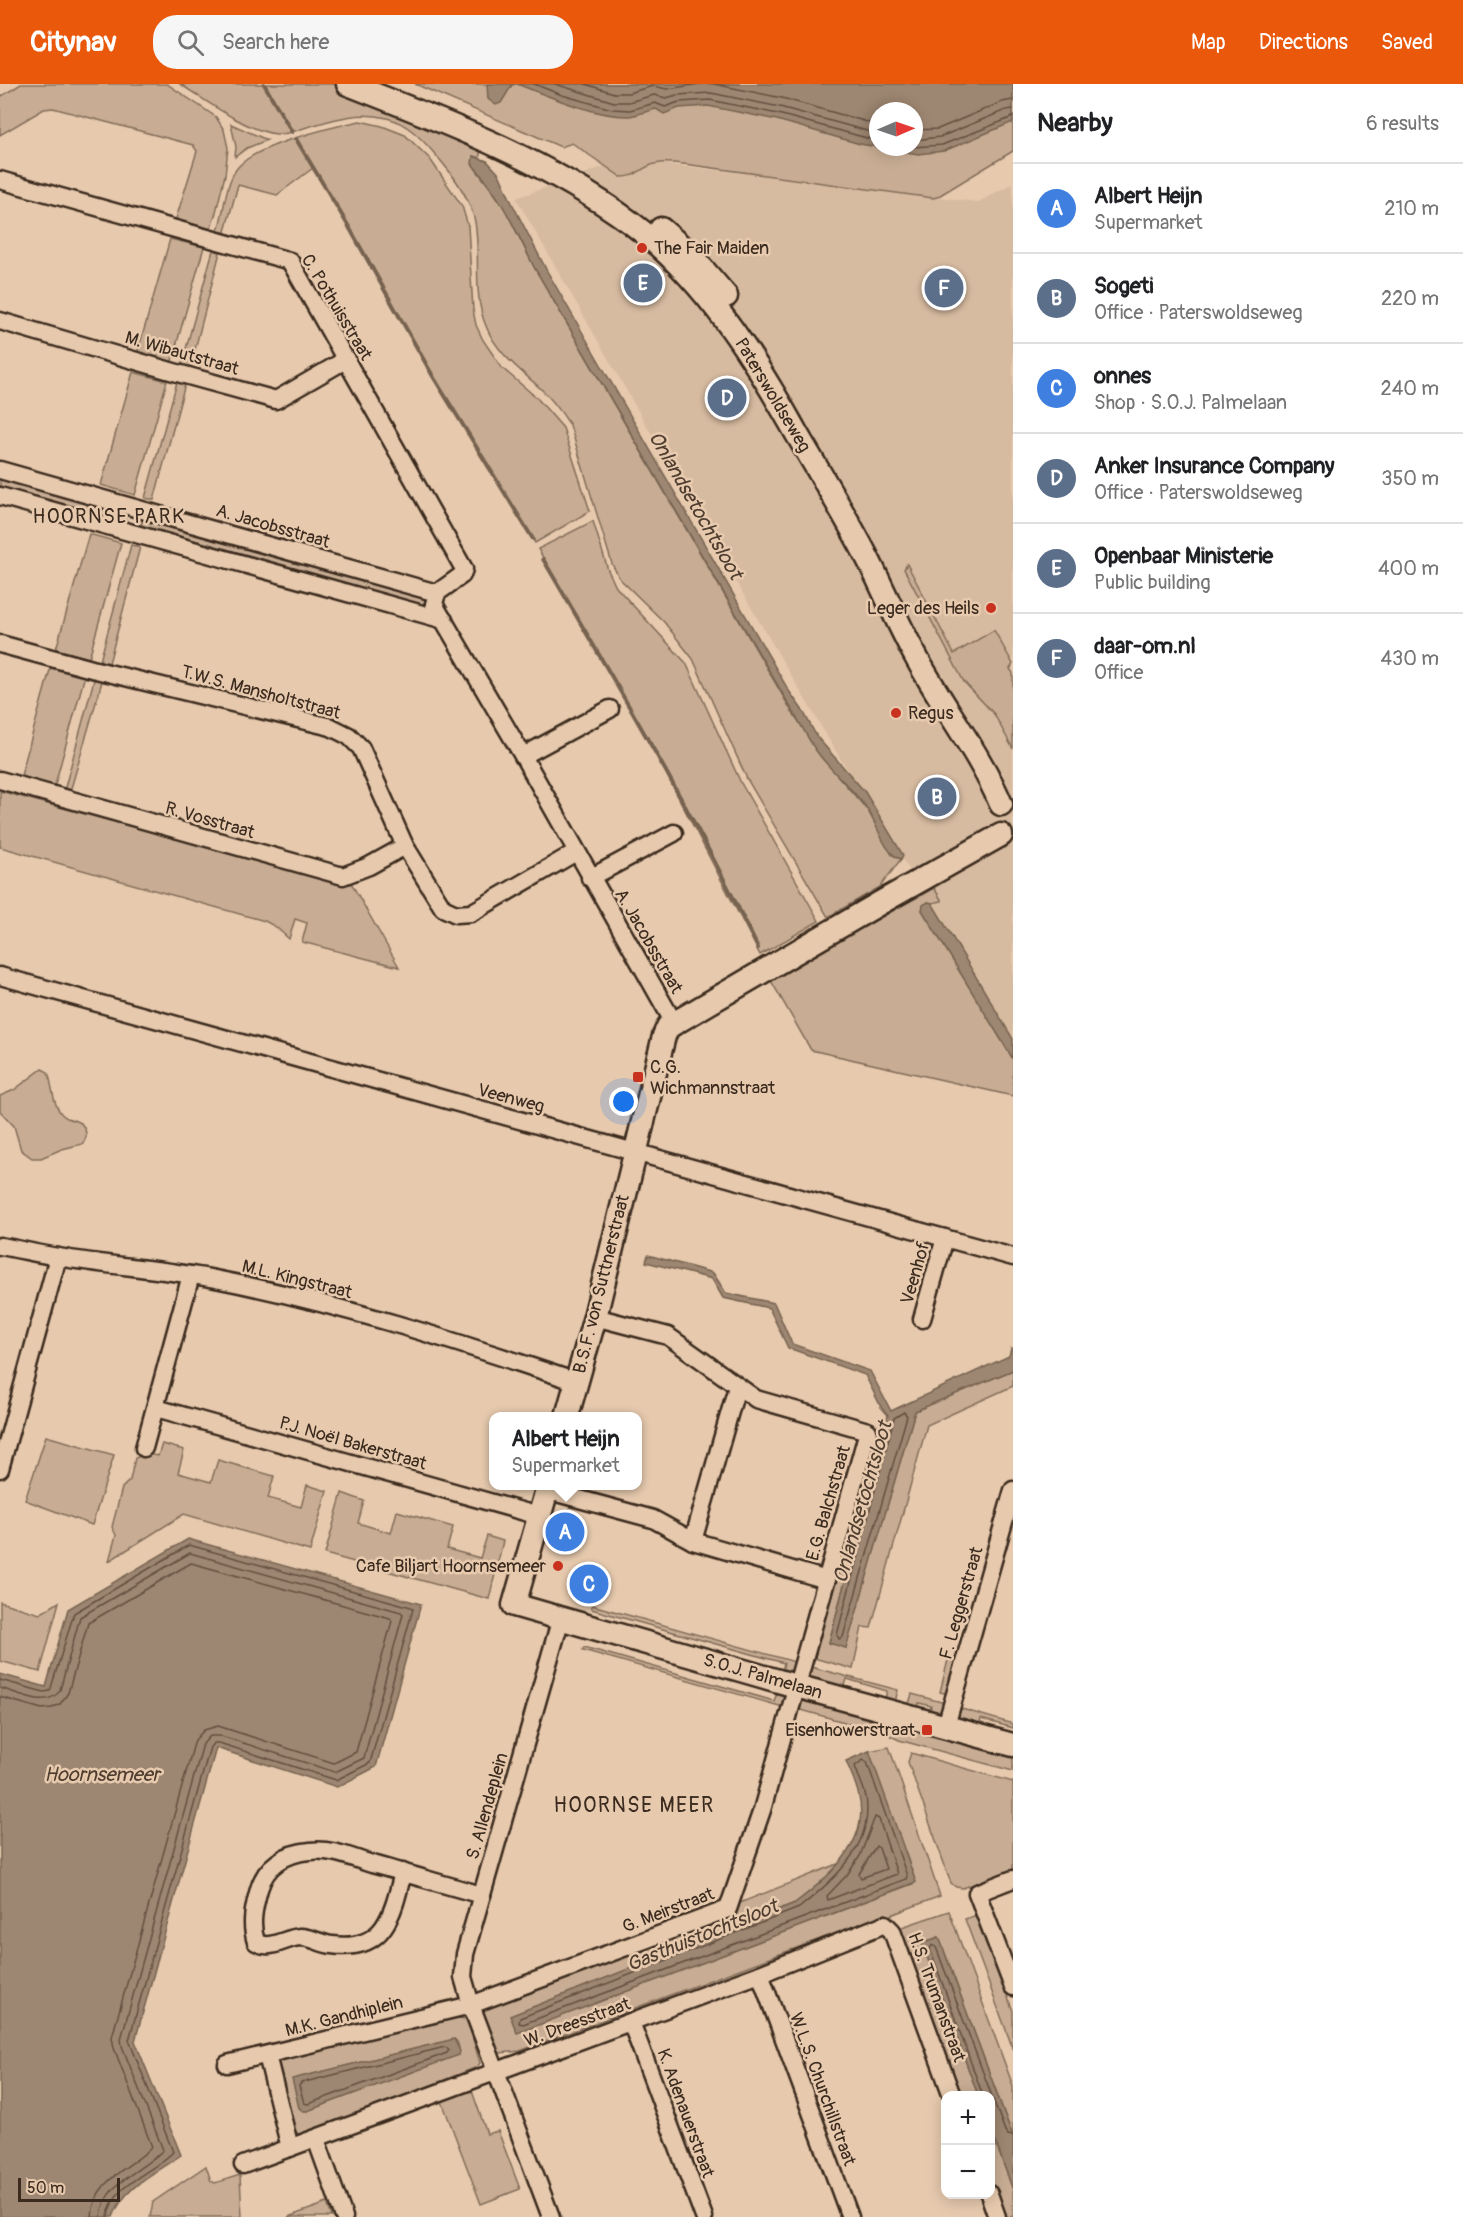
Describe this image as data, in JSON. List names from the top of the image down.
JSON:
{
  "streets": {
    "main road": ["Paterswoldseweg", "B.S.F. von Suttnerstraat", "S.O.J. Palmelaan"],
    "street": [
      "C. Pothuisstraat",
      "M. Wibautstraat",
      "A. Jacobsstraat",
      "T.W.S. Mansholtstraat",
      "R. Vosstraat",
      "Veenweg",
      "Veenhof",
      "M.L. Kingstraat",
      "P.J. Noël Bakerstraat",
      "E.G. Balchstraat",
      "F. Leggerstraat",
      "S. Allendeplein",
      "G. Meirstraat",
      "H.S. Trumanstraat",
      "M.K. Gandhiplein",
      "W. Dreesstraat",
      "W.L.S. Churchillstraat",
      "K. Adenauerstraat"
    ]
  },
  "crossings": [
    ["C. Pothuisstraat", "M. Wibautstraat"],
    ["C. Pothuisstraat", "A. Jacobsstraat"],
    ["A. Jacobsstraat", "T.W.S. Mansholtstraat"],
    ["T.W.S. Mansholtstraat", "R. Vosstraat"],
    ["Veenweg", "Veenhof"],
    ["Veenweg", "B.S.F. von Suttnerstraat"],
    ["M.L. Kingstraat", "B.S.F. von Suttnerstraat"],
    ["B.S.F. von Suttnerstraat", "E.G. Balchstraat"],
    ["P.J. Noël Bakerstraat", "S.O.J. Palmelaan"],
    ["E.G. Balchstraat", "S.O.J. Palmelaan"],
    ["E.G. Balchstraat", "G. Meirstraat"],
    ["F. Leggerstraat", "S.O.J. Palmelaan"],
    ["S.O.J. Palmelaan", "S. Allendeplein"],
    ["S.O.J. Palmelaan", "G. Meirstraat"],
    ["S. Allendeplein", "G. Meirstraat"],
    ["S. Allendeplein", "M.K. Gandhiplein"],
    ["S. Allendeplein", "W. Dreesstraat"],
    ["G. Meirstraat", "M.K. Gandhiplein"],
    ["H.S. Trumanstraat", "W. Dreesstraat"],
    ["W. Dreesstraat", "W.L.S. Churchillstraat"],
    ["W. Dreesstraat", "K. Adenauerstraat"]
  ],
  "districts": ["HOORNSE PARK", "HOORNSE MEER"],
  "water": ["Onlandsetochtsloot", "Hoornsemeer", "Gasthuistochtsloot"],
  "places": {
    "other": [
      "The Fair Maiden",
      "Leger des Heils",
      "Regus",
      "Cafe Biljart Hoornsemeer"
    ],
    "transit": ["C.G. Wichmannstraat", "Eisenhowerstraat"]
  },
  "scale_bar": "50 m",
  "north": "right",
  "page": {
    "header": "Citynav",
    "search": "Search here",
    "nav": ["Map", "Directions", "Saved"],
    "heading": ["Nearby", "6 results"],
    "list": [
      {
        "mark": "A",
        "name": "Albert Heijn",
        "note": "Supermarket",
        "value": "210 m"
      },
      {
        "mark": "B",
        "name": "Sogeti",
        "note": "Office · Paterswoldseweg",
        "value": "220 m"
      },
      {
        "mark": "C",
        "name": "onnes",
        "note": "Shop · S.O.J. Palmelaan",
        "value": "240 m"
      },
      {
        "mark": "D",
        "name": "Anker Insurance Company",
        "note": "Office · Paterswoldseweg",
        "value": "350 m"
      },
      {
        "mark": "E",
        "name": "Openbaar Ministerie",
        "note": "Public building",
        "value": "400 m"
      },
      {
        "mark": "F",
        "name": "daar-om.nl",
        "note": "Office",
        "value": "430 m"
      }
    ],
    "pins": [
      "E",
      "F",
      "D",
      "B",
      "A",
      "C"
    ],
    "popup": ["Albert Heijn", "Supermarket"],
    "map_buttons": ["+", "−"],
    "scale": "50 m"
  }
}
